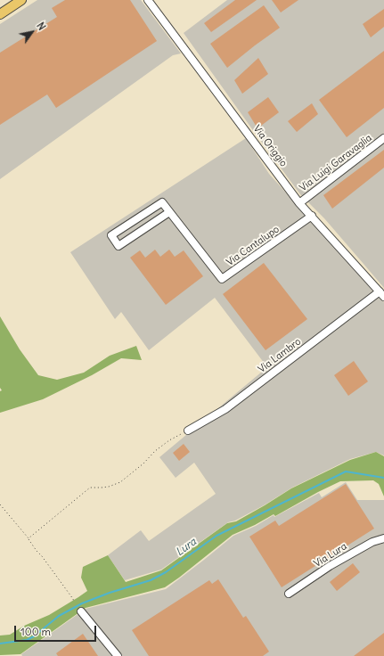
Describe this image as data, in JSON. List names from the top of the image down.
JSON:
{
  "streets": {
    "street": [
      "Via Origgio",
      "Via Luigi Garavaglia",
      "Via Cantalupo",
      "Via Lambro",
      "Via Lura"
    ]
  },
  "crossings": [
    ["Via Origgio", "Via Luigi Garavaglia"],
    ["Via Origgio", "Via Cantalupo"],
    ["Via Origgio", "Via Lambro"]
  ],
  "water": ["Lura"],
  "scale_bar": "100 m",
  "north": "top right"
}
